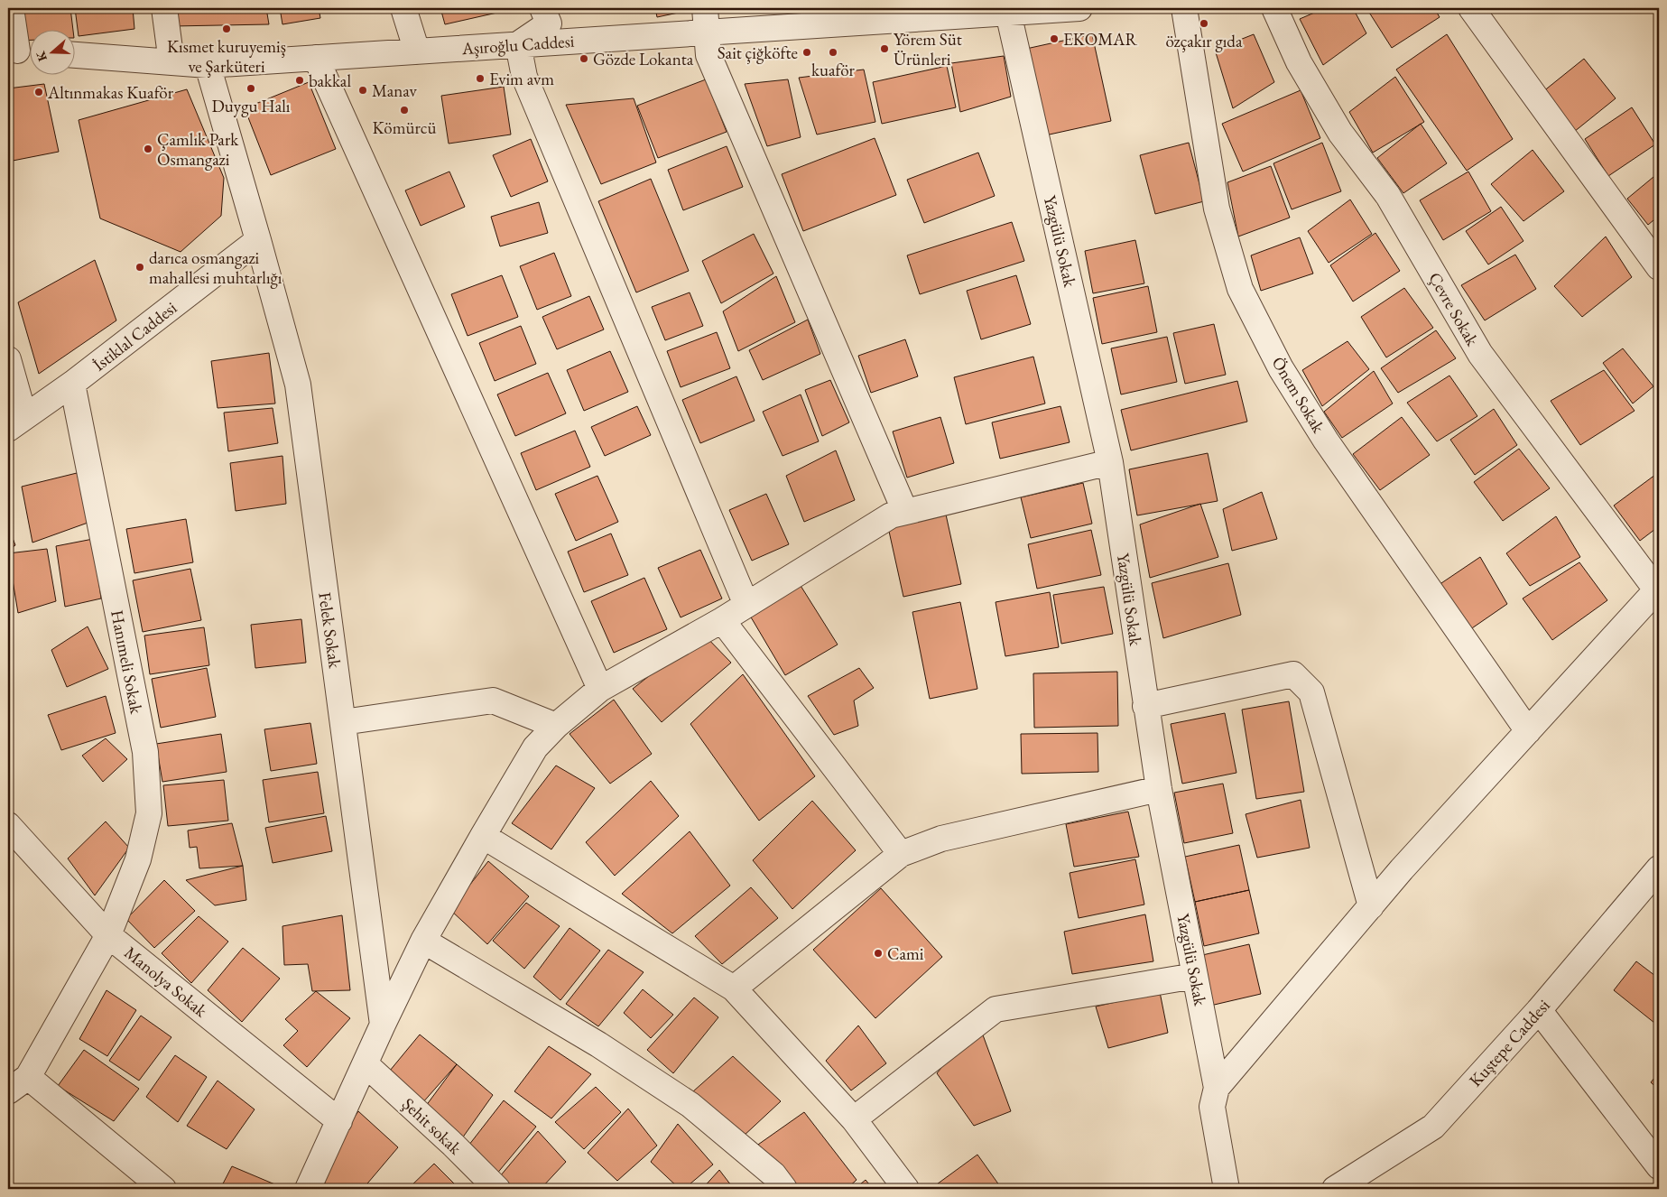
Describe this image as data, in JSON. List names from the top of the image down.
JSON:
{
  "streets": {
    "street": [
      "Aşıroğlu Caddesi",
      "Yazgülü Sokak",
      "Çevre Sokak",
      "İstiklal Caddesi",
      "Önem Sokak",
      "Felek Sokak",
      "Hanımeli Sokak",
      "Manolya Sokak",
      "Kuştepe Caddesi",
      "Şehit sokak"
    ]
  },
  "crossings": [
    ["Aşıroğlu Caddesi", "Yazgülü Sokak"],
    ["Aşıroğlu Caddesi", "Felek Sokak"],
    ["İstiklal Caddesi", "Felek Sokak"],
    ["İstiklal Caddesi", "Hanımeli Sokak"],
    ["Hanımeli Sokak", "Manolya Sokak"]
  ],
  "places": [
    "özçakır gıda",
    "Kısmet kuruyemiş ve Şarküteri",
    "EKOMAR",
    "Yörem Süt Ürünleri",
    "Sait çiğköfte",
    "kuaför",
    "Gözde Lokanta",
    "Evim avm",
    "bakkal",
    "Duygu Halı",
    "Manav",
    "Altınmakas Kuaför",
    "Kömürcü",
    "Çamlık Park Osmangazi",
    "darıca osmangazi mahallesi muhtarlığı",
    "Cami"
  ],
  "north": "left"
}
